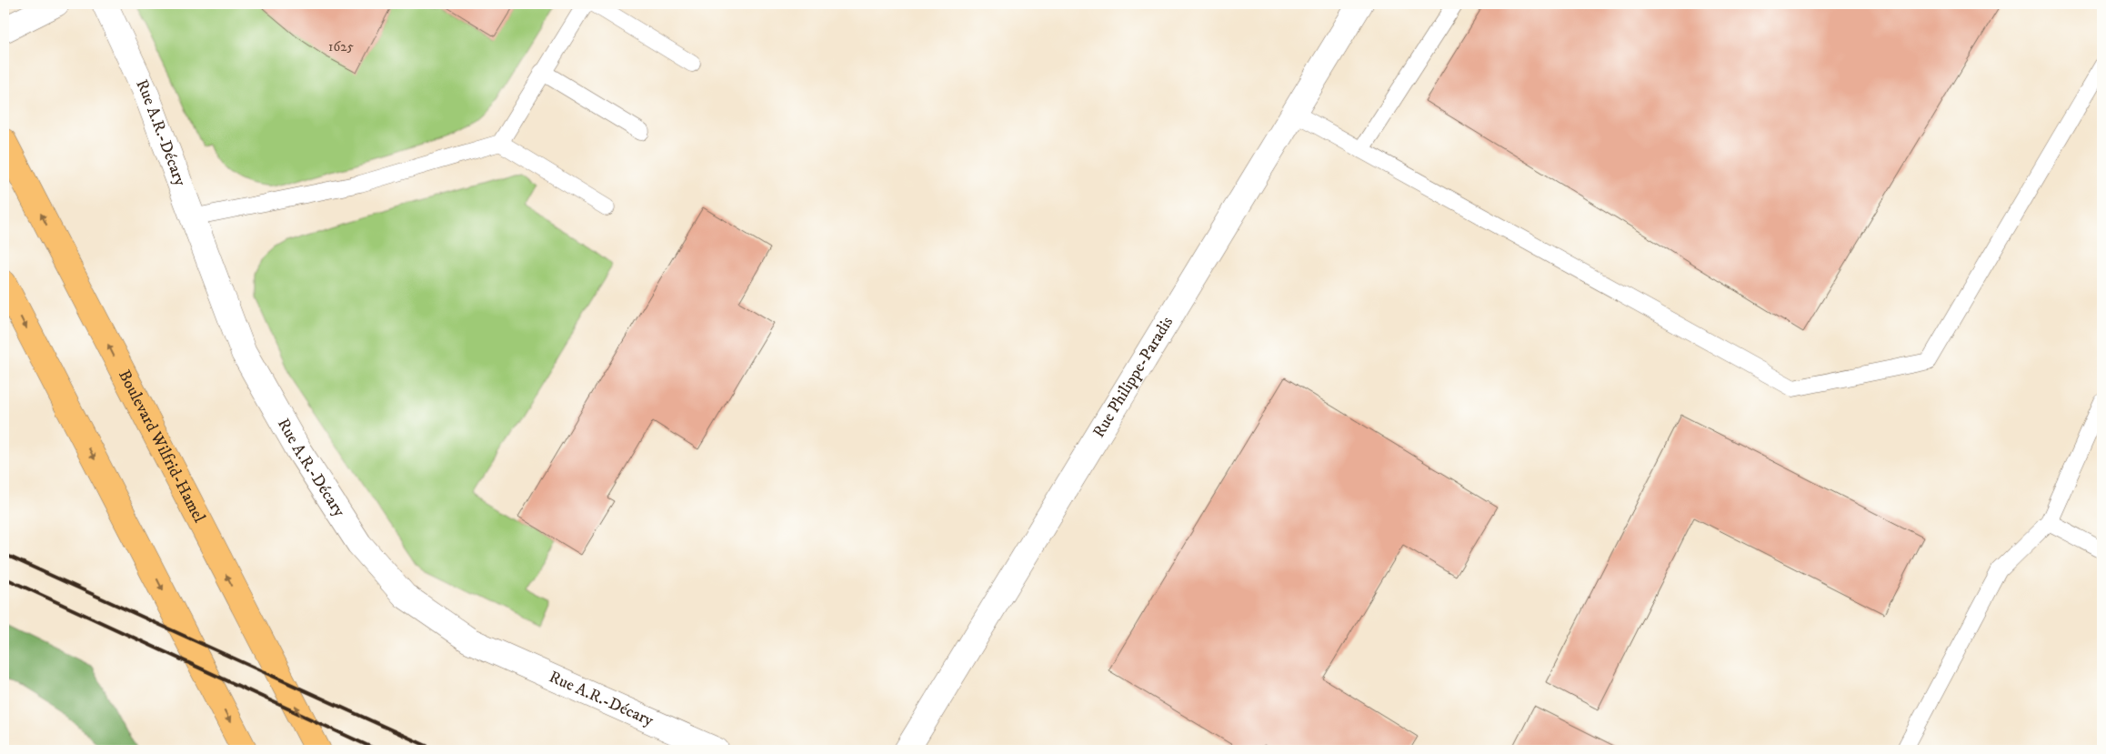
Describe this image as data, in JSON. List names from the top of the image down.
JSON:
{
  "streets": {
    "main road": ["Boulevard Wilfrid-Hamel"],
    "street": ["Rue A.R.-Décary", "Rue Philippe-Paradis"]
  },
  "house_numbers": ["1625"]
}
